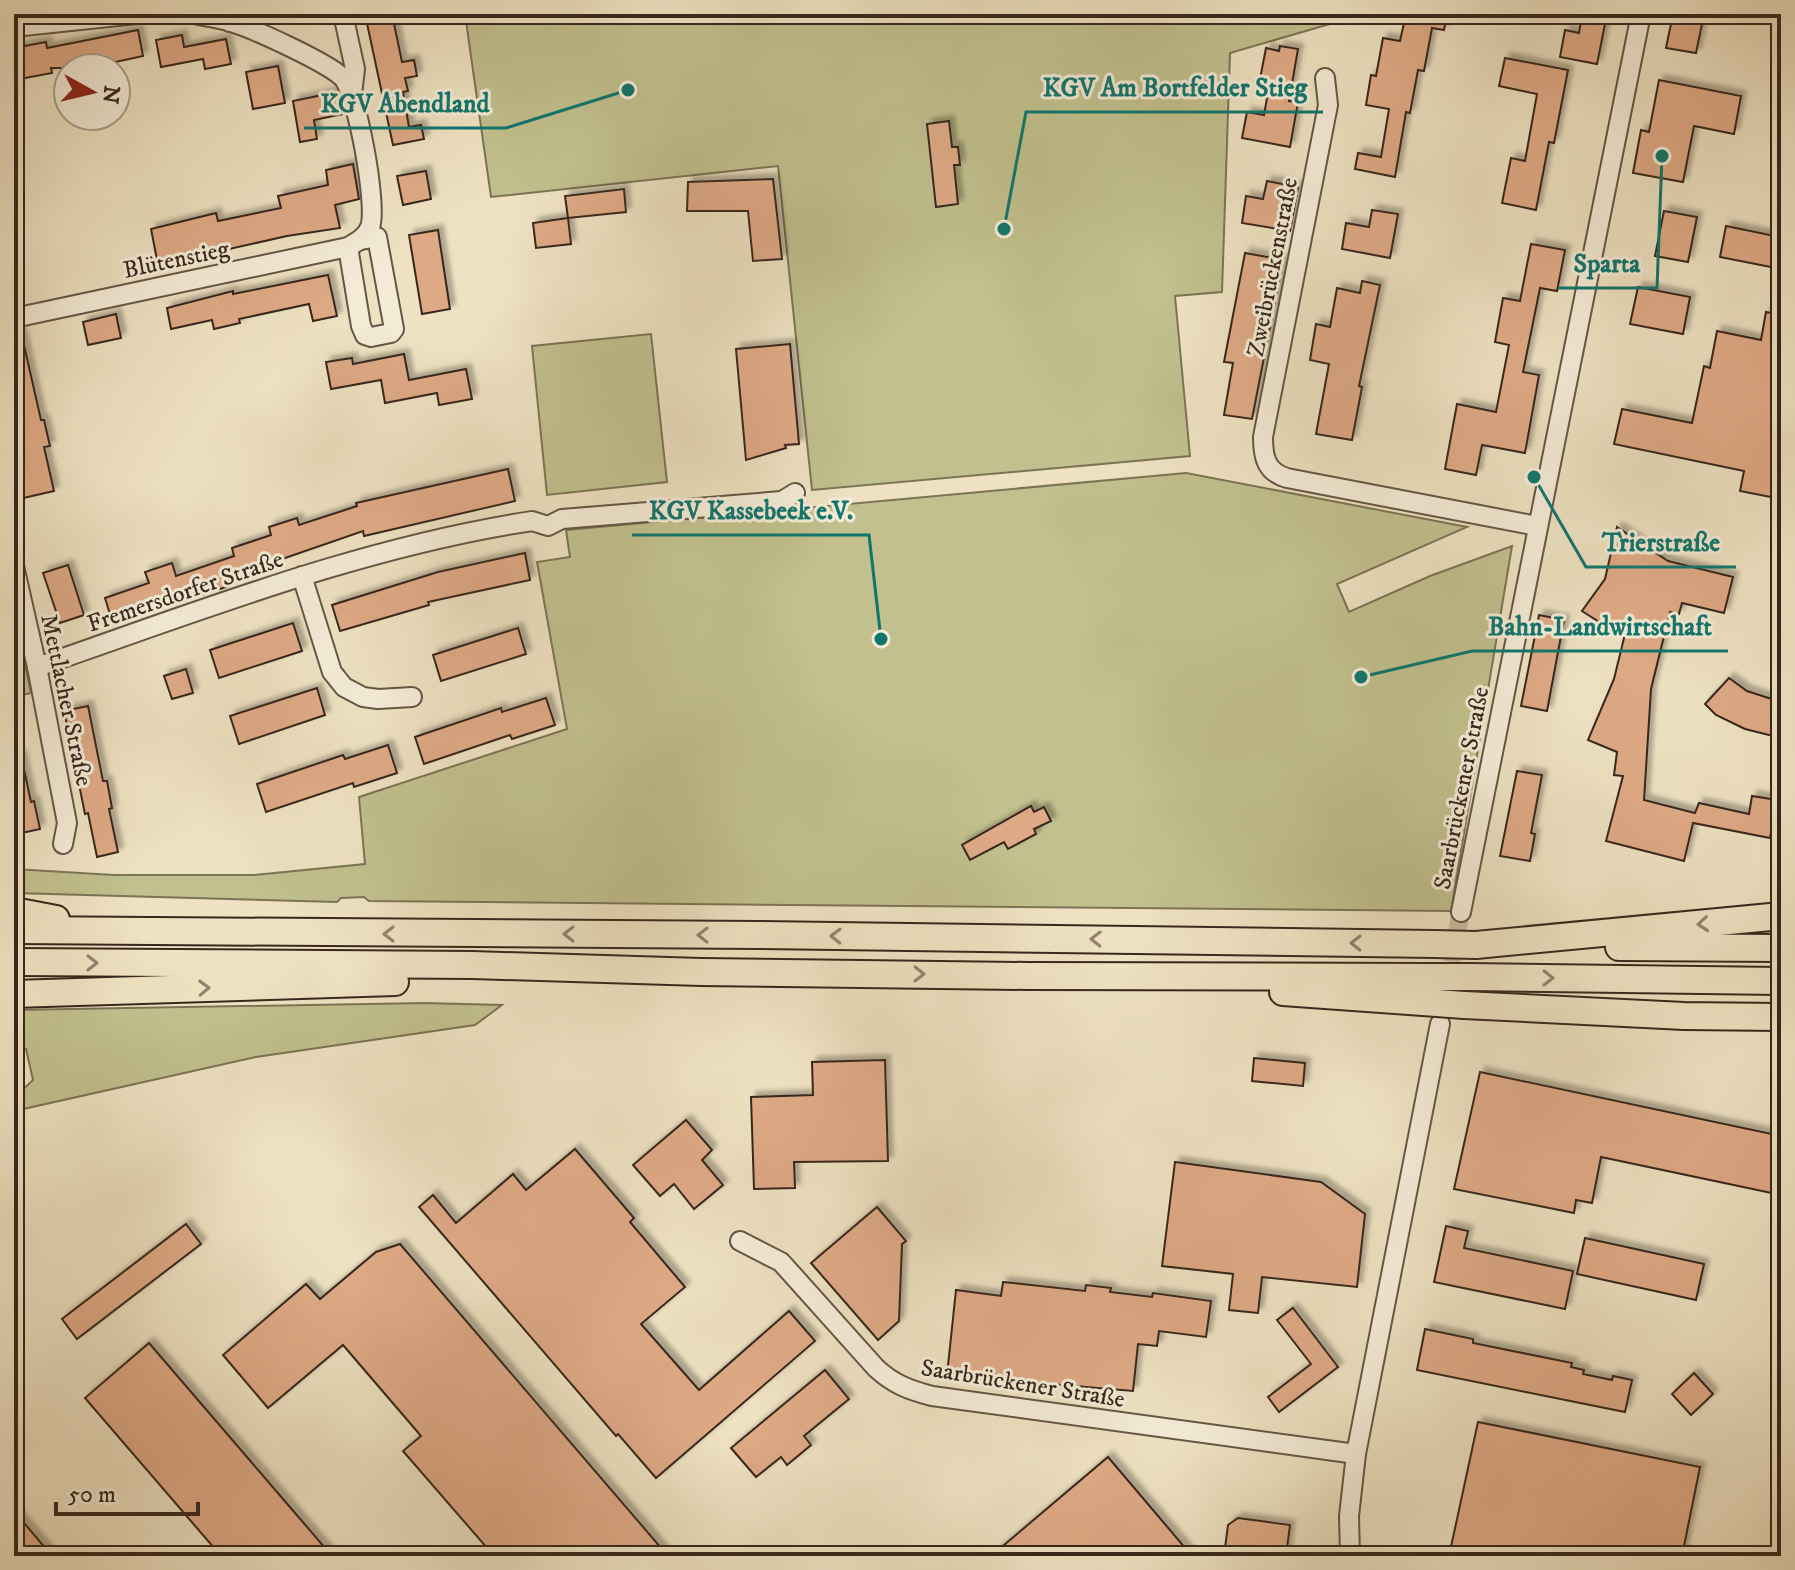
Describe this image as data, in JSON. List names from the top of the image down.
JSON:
{
  "streets": {
    "street": [
      "Blütenstieg",
      "Zweibrückenstraße",
      "Fremersdorfer Straße",
      "Mettlacher Straße",
      "Saarbrückener Straße"
    ]
  },
  "crossings": [
    ["Zweibrückenstraße", "Saarbrückener Straße"],
    ["Fremersdorfer Straße", "Mettlacher Straße"]
  ],
  "places": [
    "KGV Abendland",
    "Sparta",
    "KGV Am Bortfelder Stieg",
    "Trierstraße",
    "KGV Kassebeek e.V.",
    "Bahn-Landwirtschaft"
  ],
  "scale_bar": "50 m",
  "north": "right"
}
